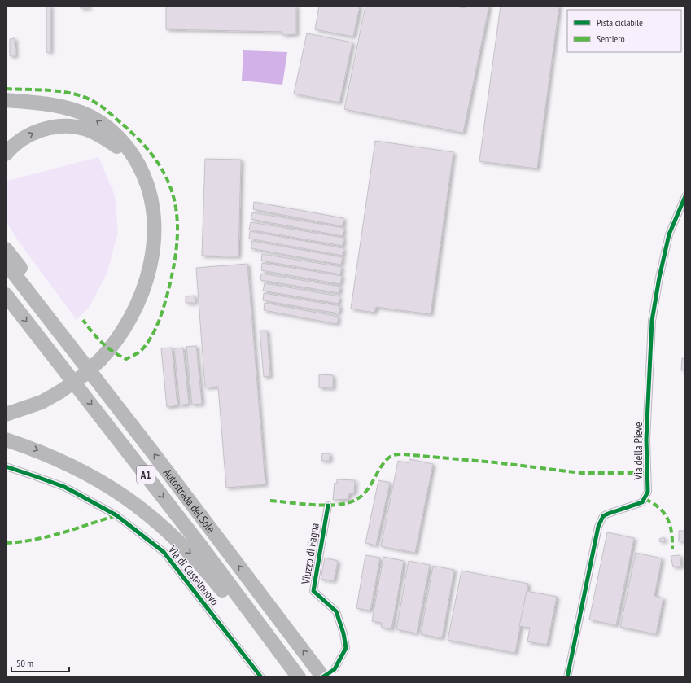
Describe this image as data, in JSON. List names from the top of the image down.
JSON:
{
  "streets": {
    "highway": ["A1", "Autostrada del Sole"],
    "street": ["Via della Pieve", "Viuzzo di Fagna", "Via di Castelnuovo"]
  },
  "crossings": [
    ["Autostrada del Sole", "Viuzzo di Fagna"]
  ],
  "legend": ["Pista ciclabile", "Sentiero"],
  "scale_bar": "50 m"
}
